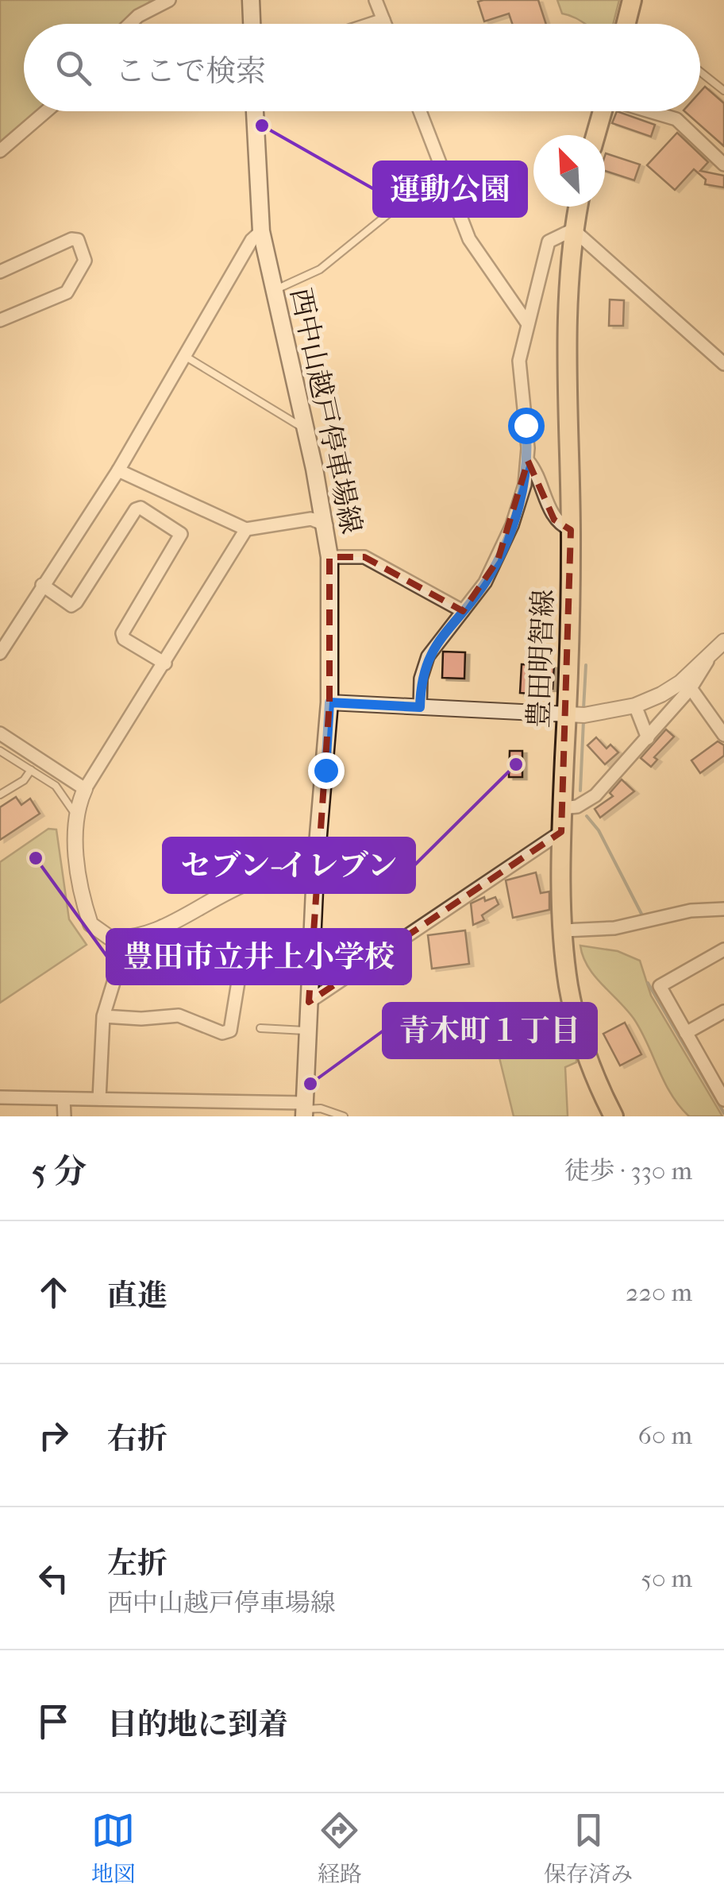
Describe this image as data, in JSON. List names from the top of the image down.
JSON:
{
  "streets": {
    "main road": ["西中山越戸停車場線", "豊田明智線"]
  },
  "places": [
    "運動公園",
    "セブン-イレブン",
    "豊田市立井上小学校",
    "青木町１丁目"
  ],
  "north": "top left",
  "page": {
    "search": "ここで検索",
    "heading": ["5 分", "徒歩 · 330 m"],
    "list": [
      ["直進", "220 m"],
      ["右折", "60 m"],
      ["左折", "西中山越戸停車場線", "50 m"],
      "目的地に到着"
    ],
    "nav": ["地図", "経路", "保存済み"]
  }
}
